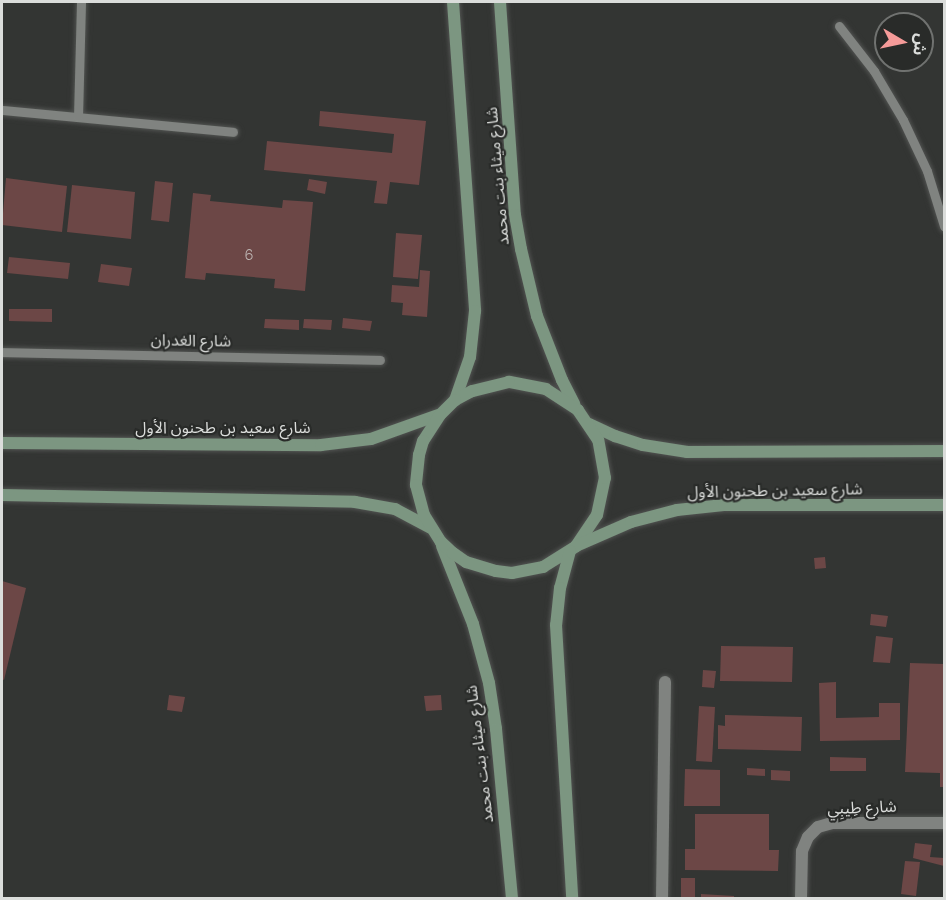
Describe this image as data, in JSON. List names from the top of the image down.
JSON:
{
  "streets": {
    "main road": ["شارع ميثاء بنت محمد", "شارع سعيد بن طحنون الأول"],
    "street": ["شارع طِيبِي"],
    "lane": ["شارع الغدران"]
  },
  "crossings": [
    ["شارع ميثاء بنت محمد", "شارع سعيد بن طحنون الأول"]
  ],
  "house_numbers": ["6"],
  "north": "right"
}
